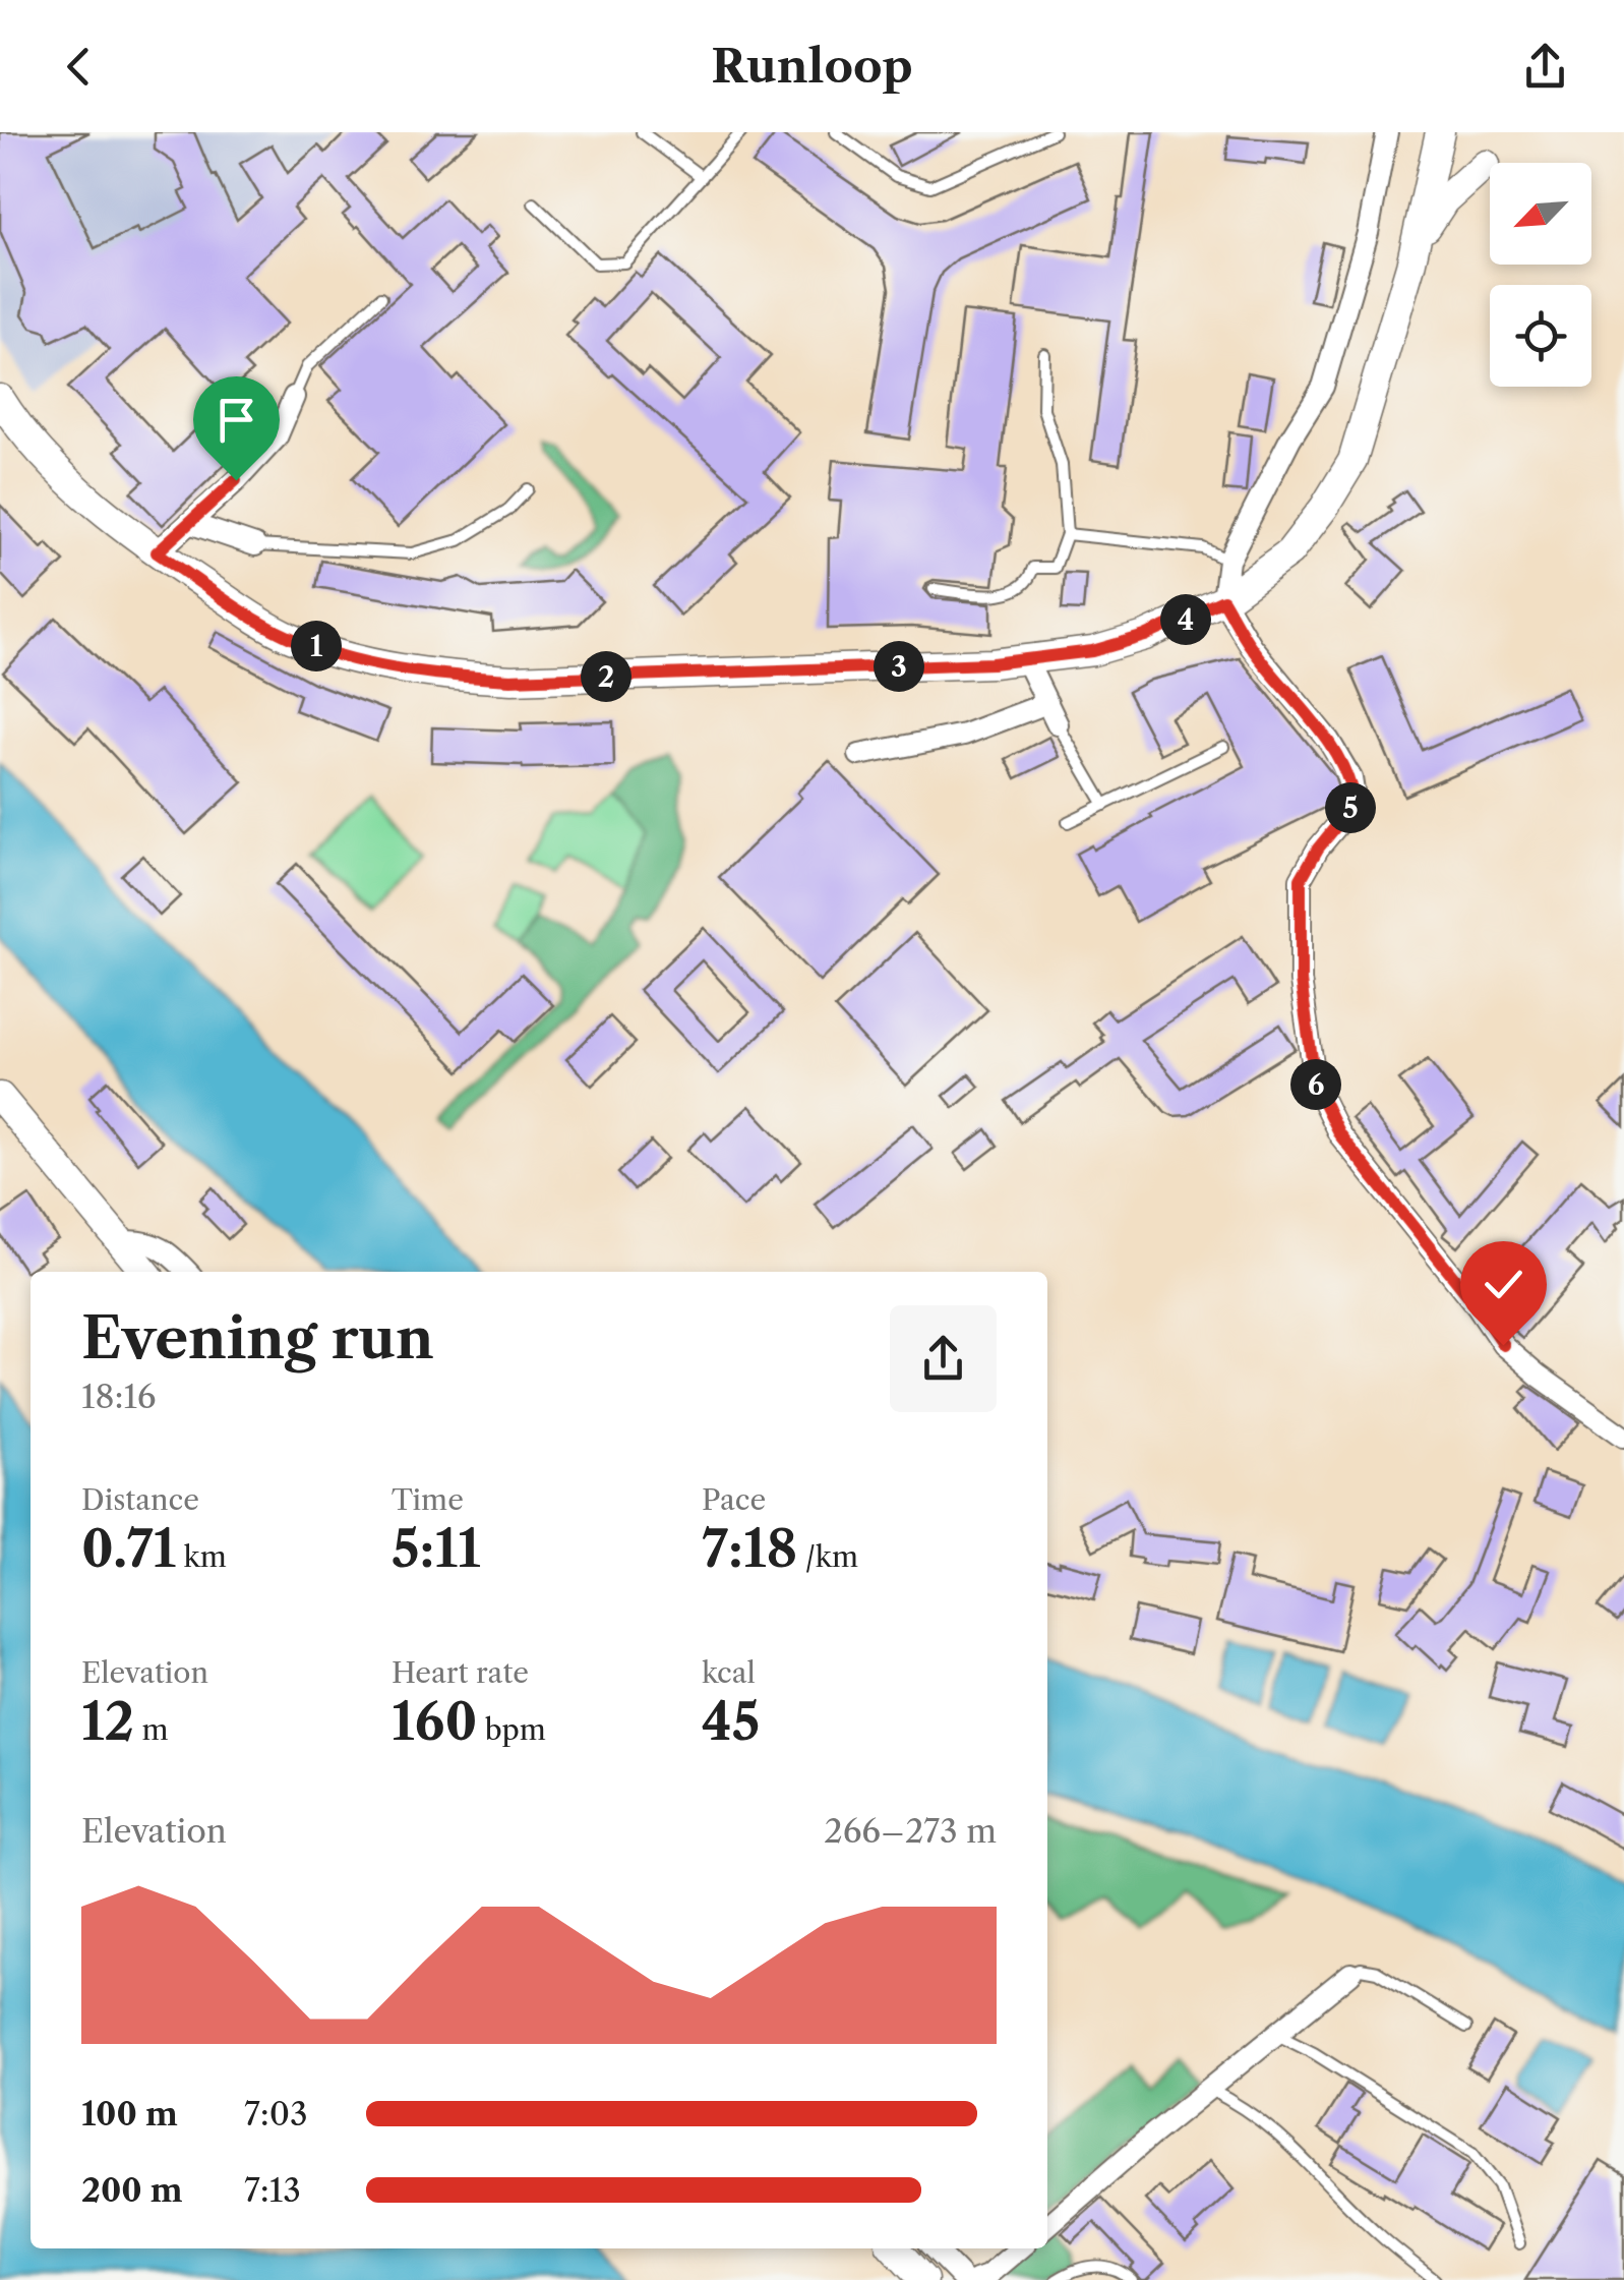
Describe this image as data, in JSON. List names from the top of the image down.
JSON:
{
  "north": "bottom left",
  "page": {
    "header": "Runloop",
    "pins": [
      "4",
      "1",
      "3",
      "2",
      "5",
      "6"
    ],
    "heading": ["Evening run", "18:16"],
    "stats": [
      ["Distance", "0.71 km"],
      ["Time", "5:11"],
      ["Pace", "7:18 /km"],
      ["Elevation", "12 m"],
      ["Heart rate", "160 bpm"],
      ["kcal", "45"]
    ],
    "chart": ["Elevation", "266–273 m"],
    "list": [
      {
        "name": "100 m",
        "note": "7:03"
      },
      {
        "name": "200 m",
        "note": "7:13"
      }
    ]
  }
}
